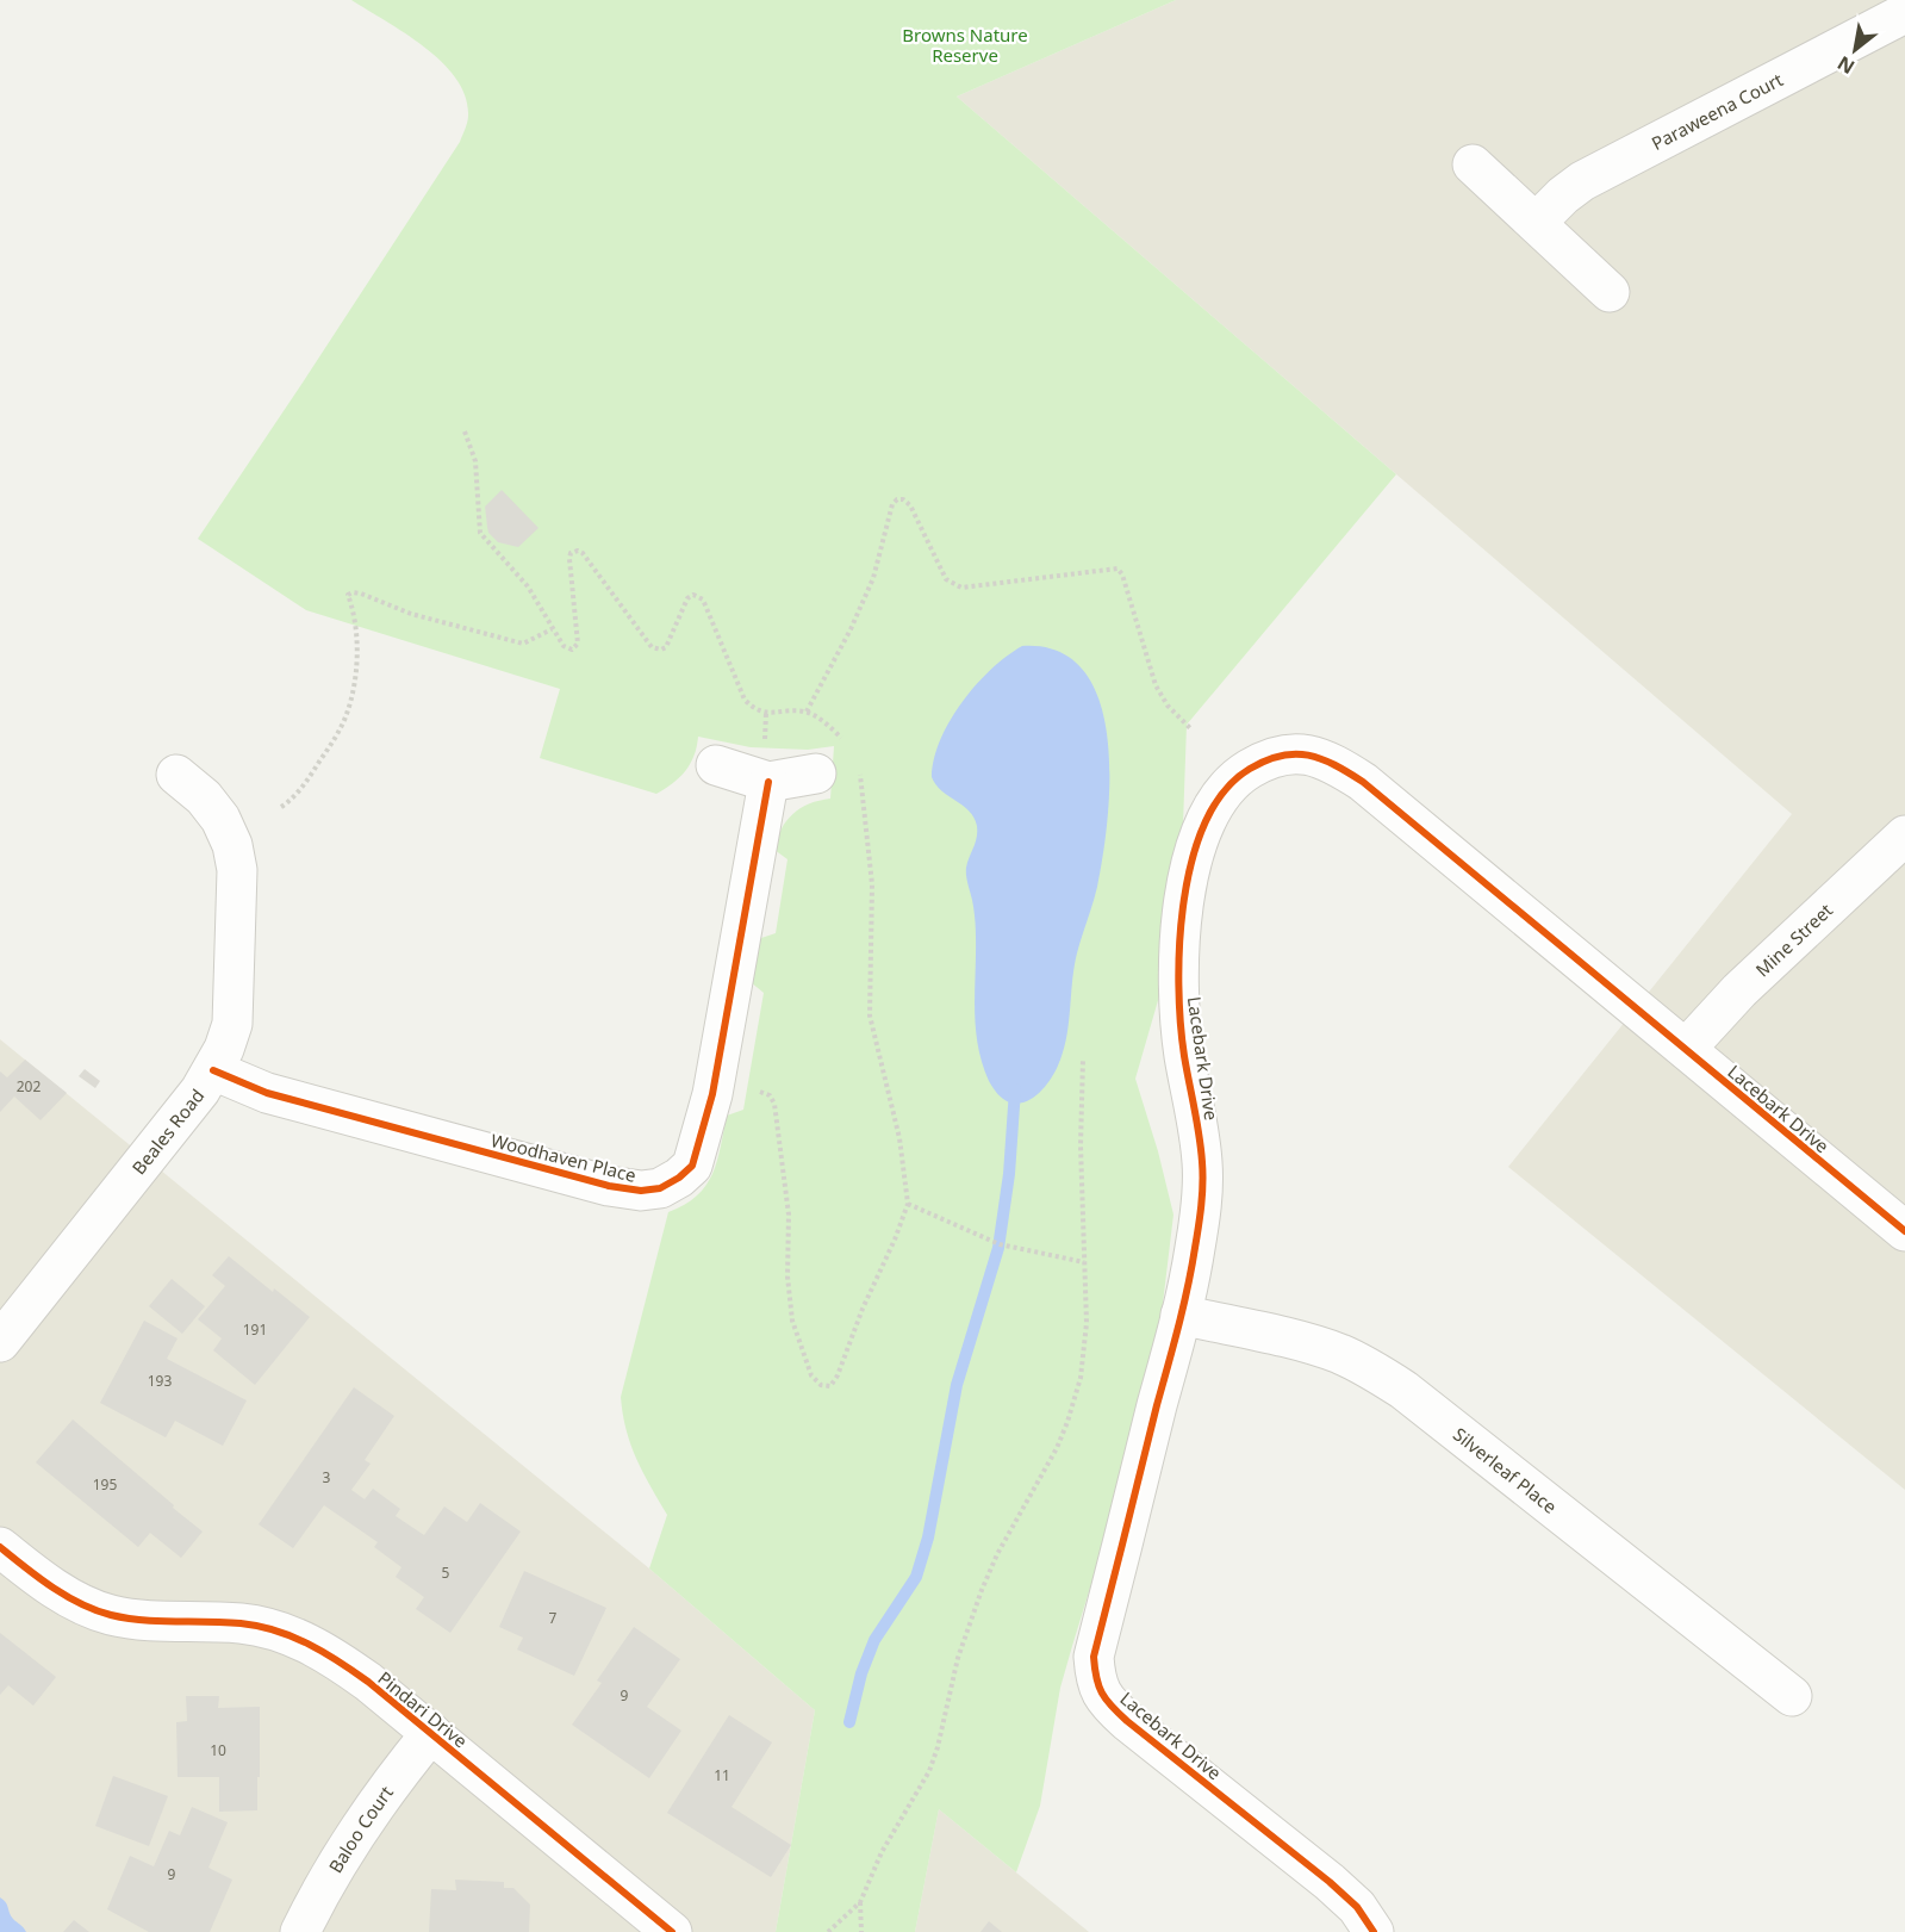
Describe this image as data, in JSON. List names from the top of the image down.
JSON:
{
  "streets": {
    "street": [
      "Paraweena Court",
      "Mine Street",
      "Lacebark Drive",
      "Beales Road",
      "Woodhaven Place",
      "Silverleaf Place",
      "Pindari Drive",
      "Baloo Court"
    ]
  },
  "crossings": [
    ["Mine Street", "Lacebark Drive"],
    ["Lacebark Drive", "Silverleaf Place"],
    ["Beales Road", "Woodhaven Place"],
    ["Pindari Drive", "Baloo Court"]
  ],
  "parks": ["Browns Nature Reserve"],
  "house_numbers": [
    "202",
    "191",
    "193",
    "3",
    "195",
    "5",
    "7",
    "9",
    "10",
    "11",
    "9"
  ],
  "north": "bottom left"
}
